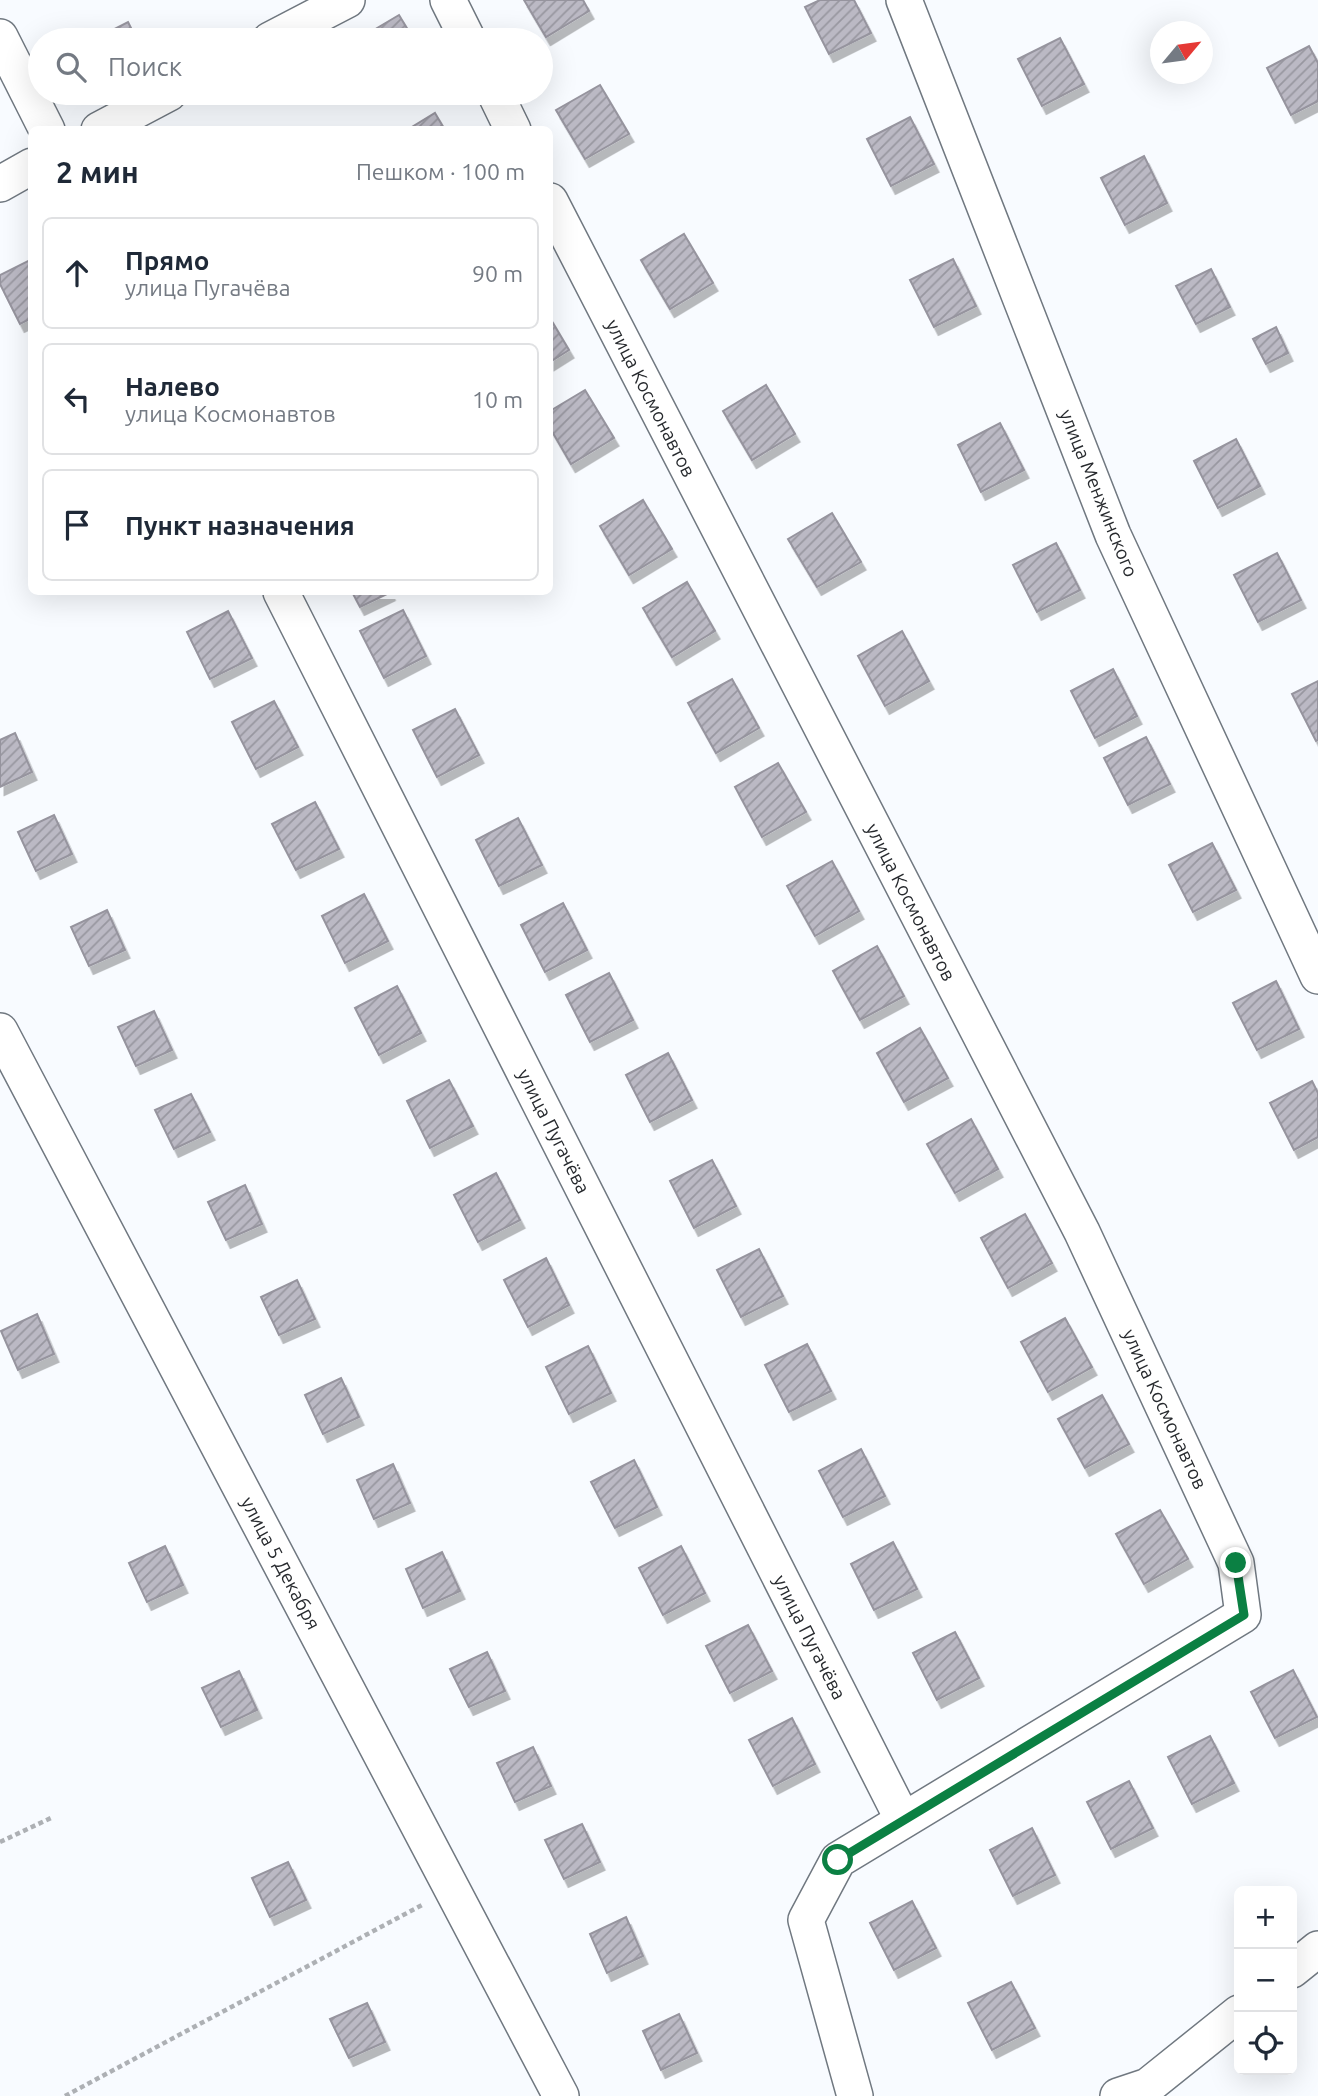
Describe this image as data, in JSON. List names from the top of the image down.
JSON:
{
  "streets": {
    "street": [
      "улица Космонавтов",
      "улица Менжинского",
      "улица Пугачёва",
      "улица 5 Декабря"
    ]
  },
  "crossings": [
    ["улица Космонавтов", "улица Пугачёва"]
  ],
  "north": "top right",
  "page": {
    "search": "Поиск",
    "heading": ["2 мин", "Пешком · 100 m"],
    "list": [
      ["Прямо", "улица Пугачёва", "90 m"],
      ["Налево", "улица Космонавтов", "10 m"],
      "Пункт назначения"
    ],
    "map_buttons": ["+", "−"]
  }
}
